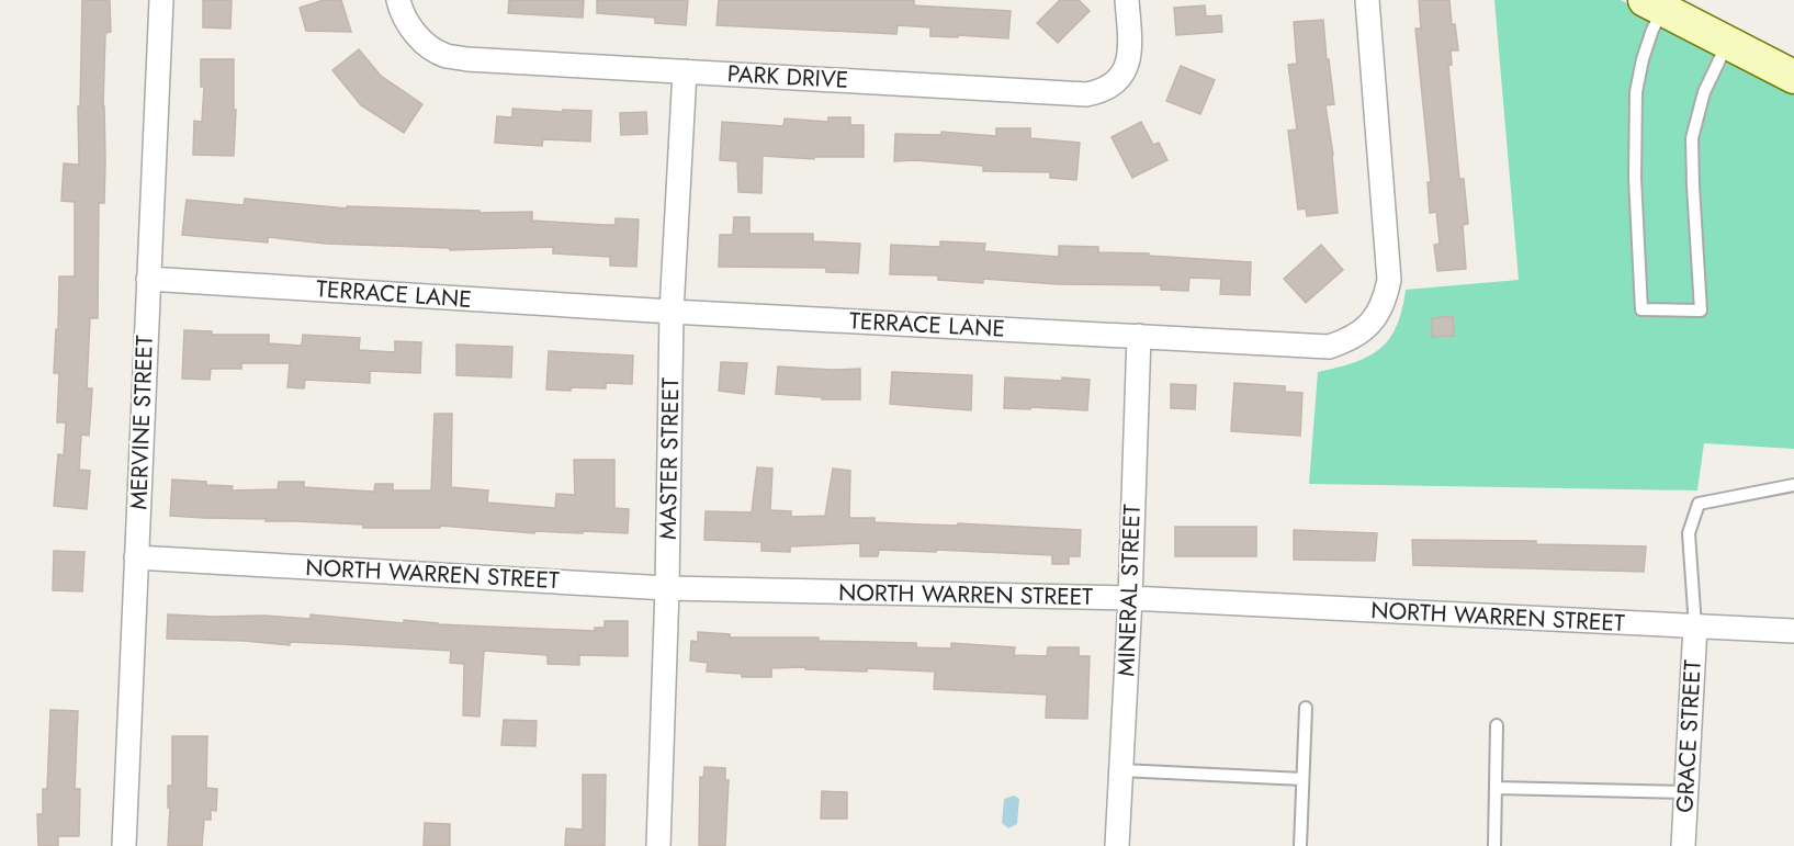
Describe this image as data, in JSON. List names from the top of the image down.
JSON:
{
  "streets": {
    "street": [
      "PARK DRIVE",
      "TERRACE LANE",
      "MERVINE STREET",
      "MASTER STREET",
      "NORTH WARREN STREET",
      "MINERAL STREET",
      "GRACE STREET"
    ]
  },
  "crossings": [
    ["PARK DRIVE", "MASTER STREET"],
    ["TERRACE LANE", "MERVINE STREET"],
    ["TERRACE LANE", "MASTER STREET"],
    ["TERRACE LANE", "MINERAL STREET"],
    ["MERVINE STREET", "NORTH WARREN STREET"],
    ["MASTER STREET", "NORTH WARREN STREET"],
    ["NORTH WARREN STREET", "MINERAL STREET"],
    ["NORTH WARREN STREET", "GRACE STREET"]
  ]
}
